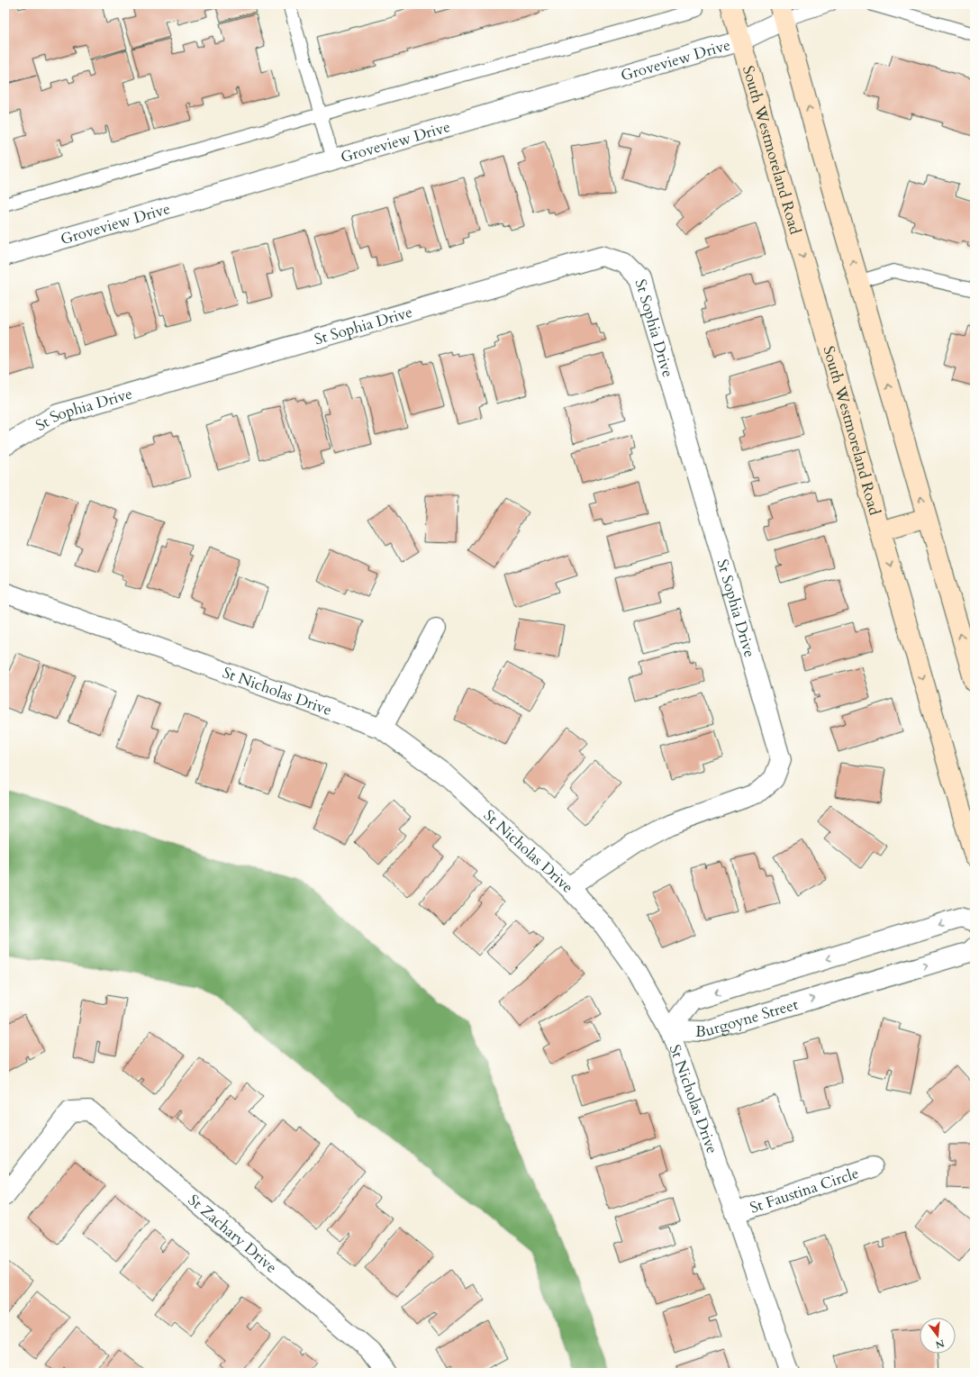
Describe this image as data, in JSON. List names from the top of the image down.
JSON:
{
  "streets": {
    "main road": ["South Westmoreland Road"],
    "street": [
      "Groveview Drive",
      "St Sophia Drive",
      "St Nicholas Drive",
      "Burgoyne Street",
      "St Faustina Circle",
      "St Zachary Drive"
    ]
  },
  "crossings": [
    ["Groveview Drive", "South Westmoreland Road"],
    ["St Sophia Drive", "St Nicholas Drive"],
    ["St Nicholas Drive", "Burgoyne Street"],
    ["St Nicholas Drive", "St Faustina Circle"]
  ],
  "north": "bottom"
}
